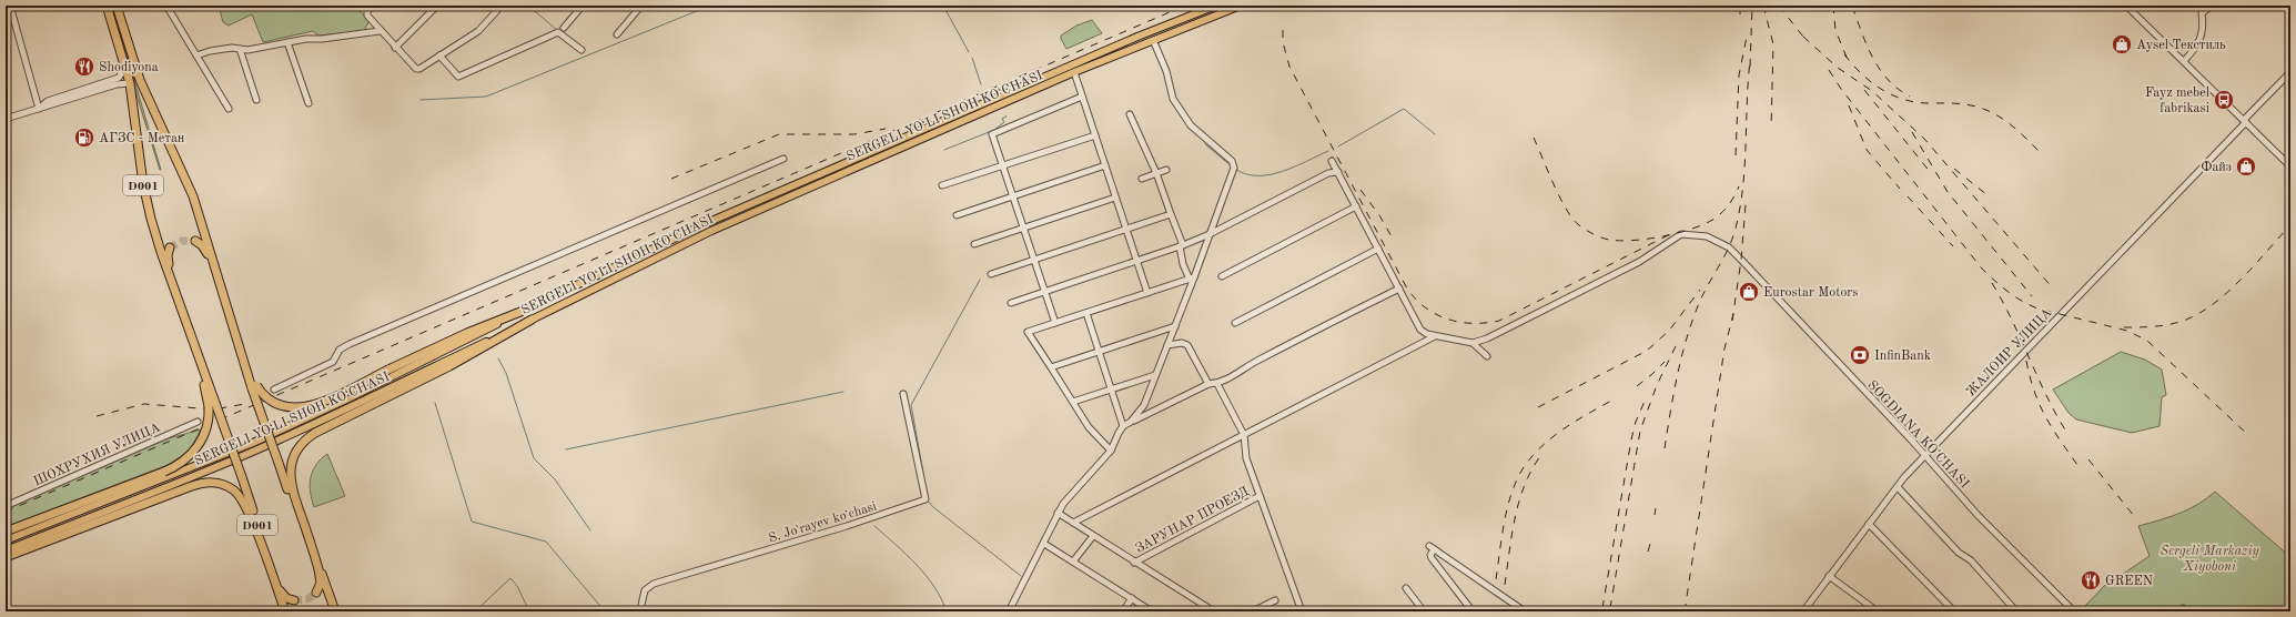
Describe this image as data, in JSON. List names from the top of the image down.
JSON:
{
  "streets": {
    "highway": ["D001"],
    "main road": ["SERGELI YO‘LI SHOH KO‘CHASI"],
    "street": [
      "ЖАЛОИР УЛИЦА",
      "SOGDIANA KO'CHASI",
      "ШОХРУХИЯ УЛИЦА",
      "ЗАРУНАР ПРОЕЗД",
      "S. Joʻrayev koʻchasi"
    ]
  },
  "crossings": [
    ["ЖАЛОИР УЛИЦА", "SOGDIANA KO'CHASI"]
  ],
  "parks": ["Sergeli Markaziy Xiyoboni"],
  "places": {
    "shop": ["Aysel Текстиль", "Файз", "Eurostar Motors"],
    "restaurant": ["Shodiyona", "GREEN"],
    "bus stop": ["Fayz mebel fabrikasi"],
    "fuel station": ["АГЗС - Метан"],
    "bank": ["InfinBank"]
  }
}
